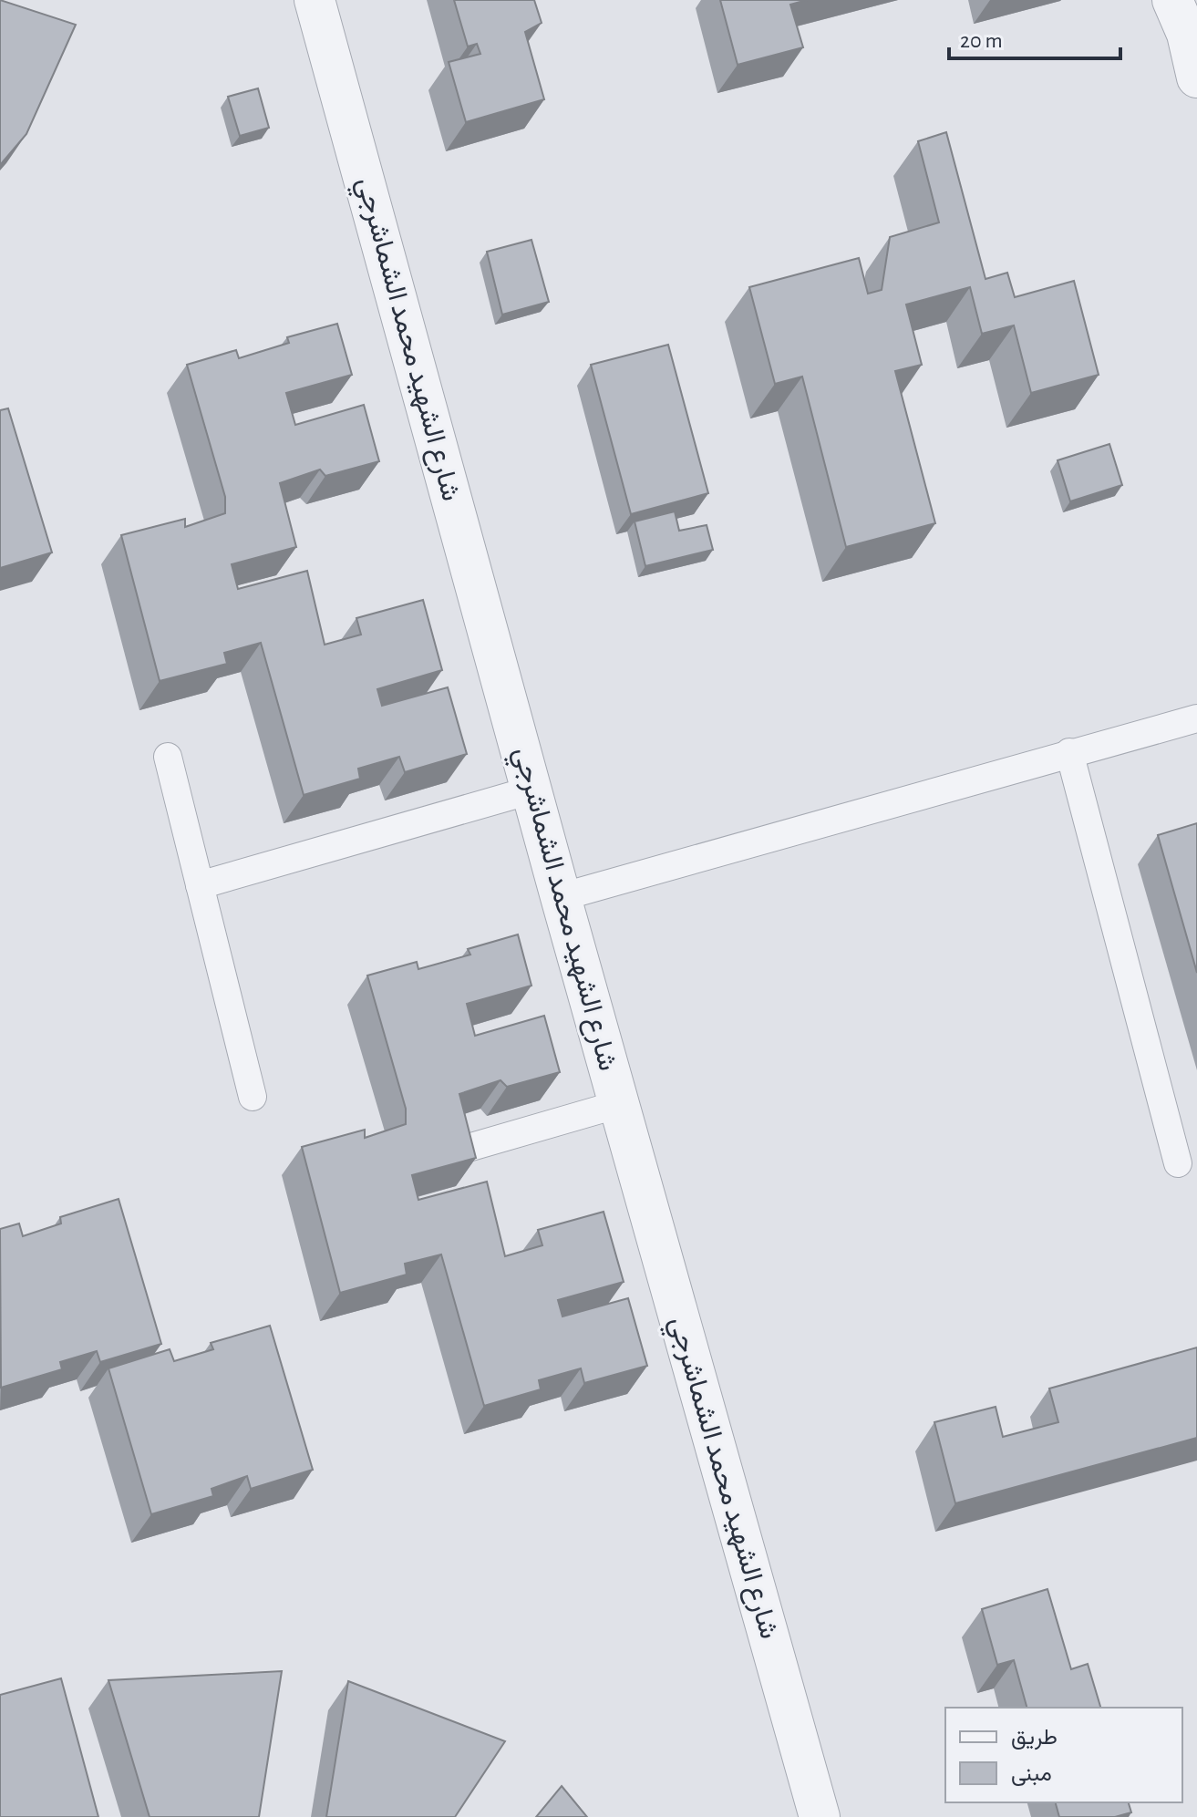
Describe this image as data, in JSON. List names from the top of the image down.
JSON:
{
  "streets": {
    "street": ["شارع الشهيد محمد الشماشرجي"]
  },
  "legend": ["طريق", "مبنى"],
  "scale_bar": "20 m"
}
